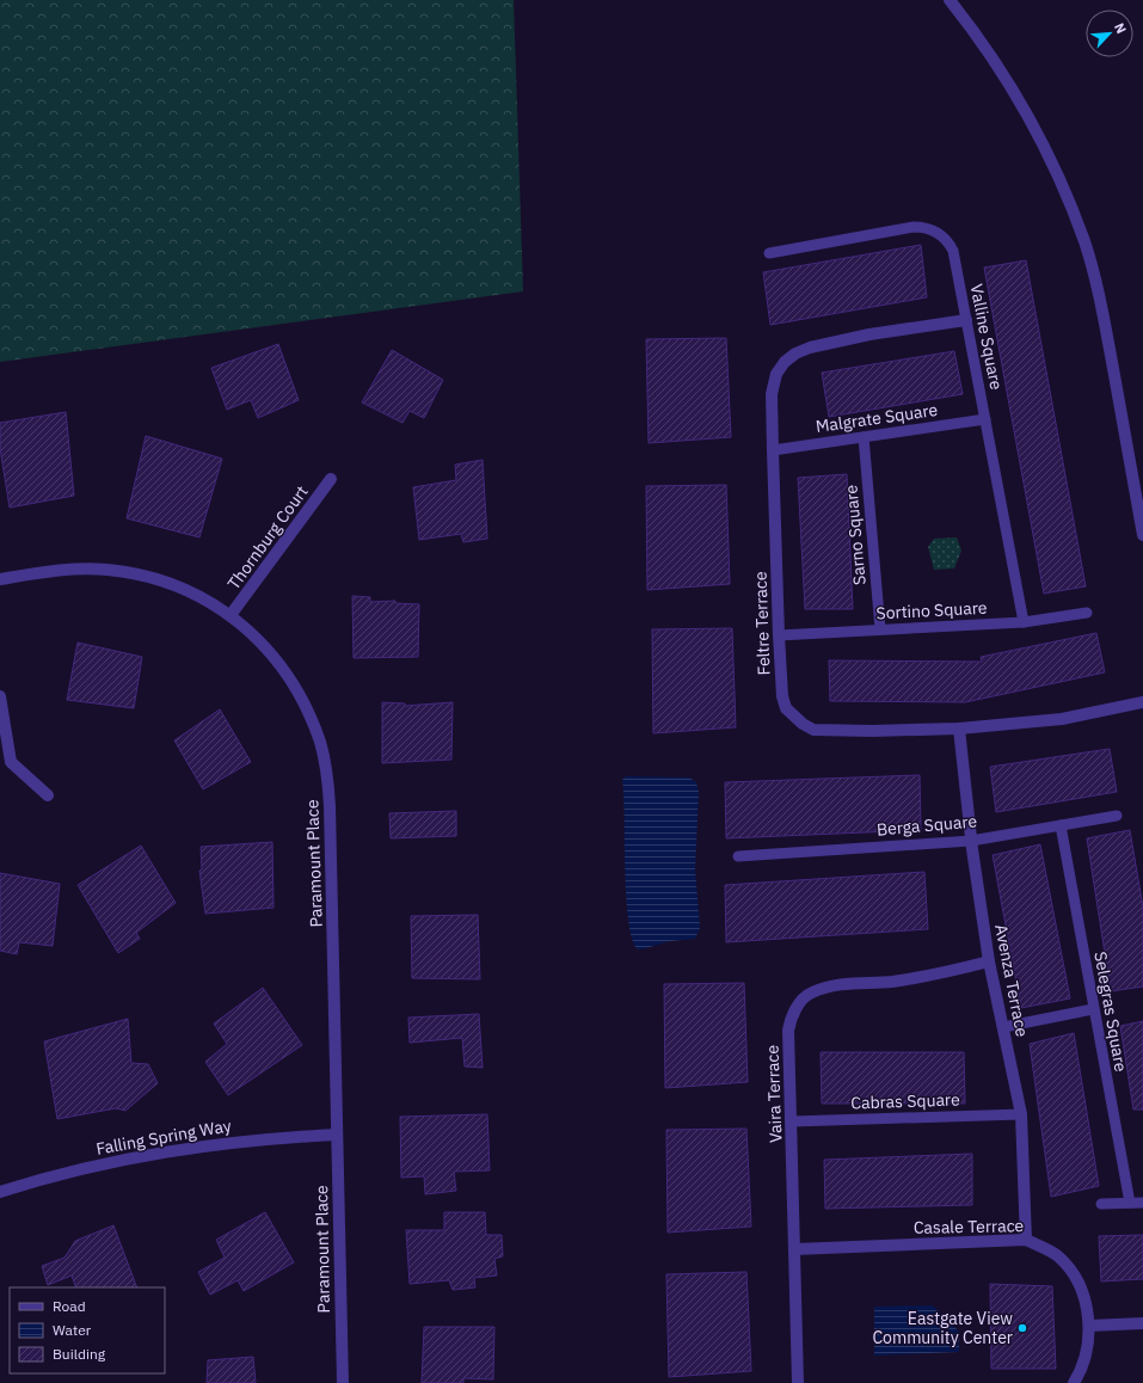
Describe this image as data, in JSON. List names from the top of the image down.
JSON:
{
  "streets": {
    "street": [
      "Thornburg Court",
      "Feltre Terrace",
      "Paramount Place",
      "Avenza Terrace",
      "Vaira Terrace",
      "Falling Spring Way",
      "Casale Terrace"
    ],
    "lane": [
      "Valline Square",
      "Malgrate Square",
      "Sarno Square",
      "Sortino Square",
      "Berga Square",
      "Selegras Square",
      "Cabras Square"
    ]
  },
  "crossings": [
    ["Valline Square", "Malgrate Square"],
    ["Valline Square", "Sortino Square"],
    ["Valline Square", "Feltre Terrace"],
    ["Malgrate Square", "Sarno Square"],
    ["Malgrate Square", "Feltre Terrace"],
    ["Sarno Square", "Sortino Square"],
    ["Thornburg Court", "Paramount Place"],
    ["Sortino Square", "Feltre Terrace"],
    ["Feltre Terrace", "Avenza Terrace"],
    ["Berga Square", "Avenza Terrace"],
    ["Berga Square", "Selegras Square"],
    ["Paramount Place", "Falling Spring Way"],
    ["Avenza Terrace", "Vaira Terrace"],
    ["Avenza Terrace", "Cabras Square"],
    ["Avenza Terrace", "Casale Terrace"],
    ["Vaira Terrace", "Cabras Square"],
    ["Vaira Terrace", "Casale Terrace"]
  ],
  "places": ["Eastgate View Community Center"],
  "legend": ["Road", "Water", "Building"],
  "north": "top right"
}
